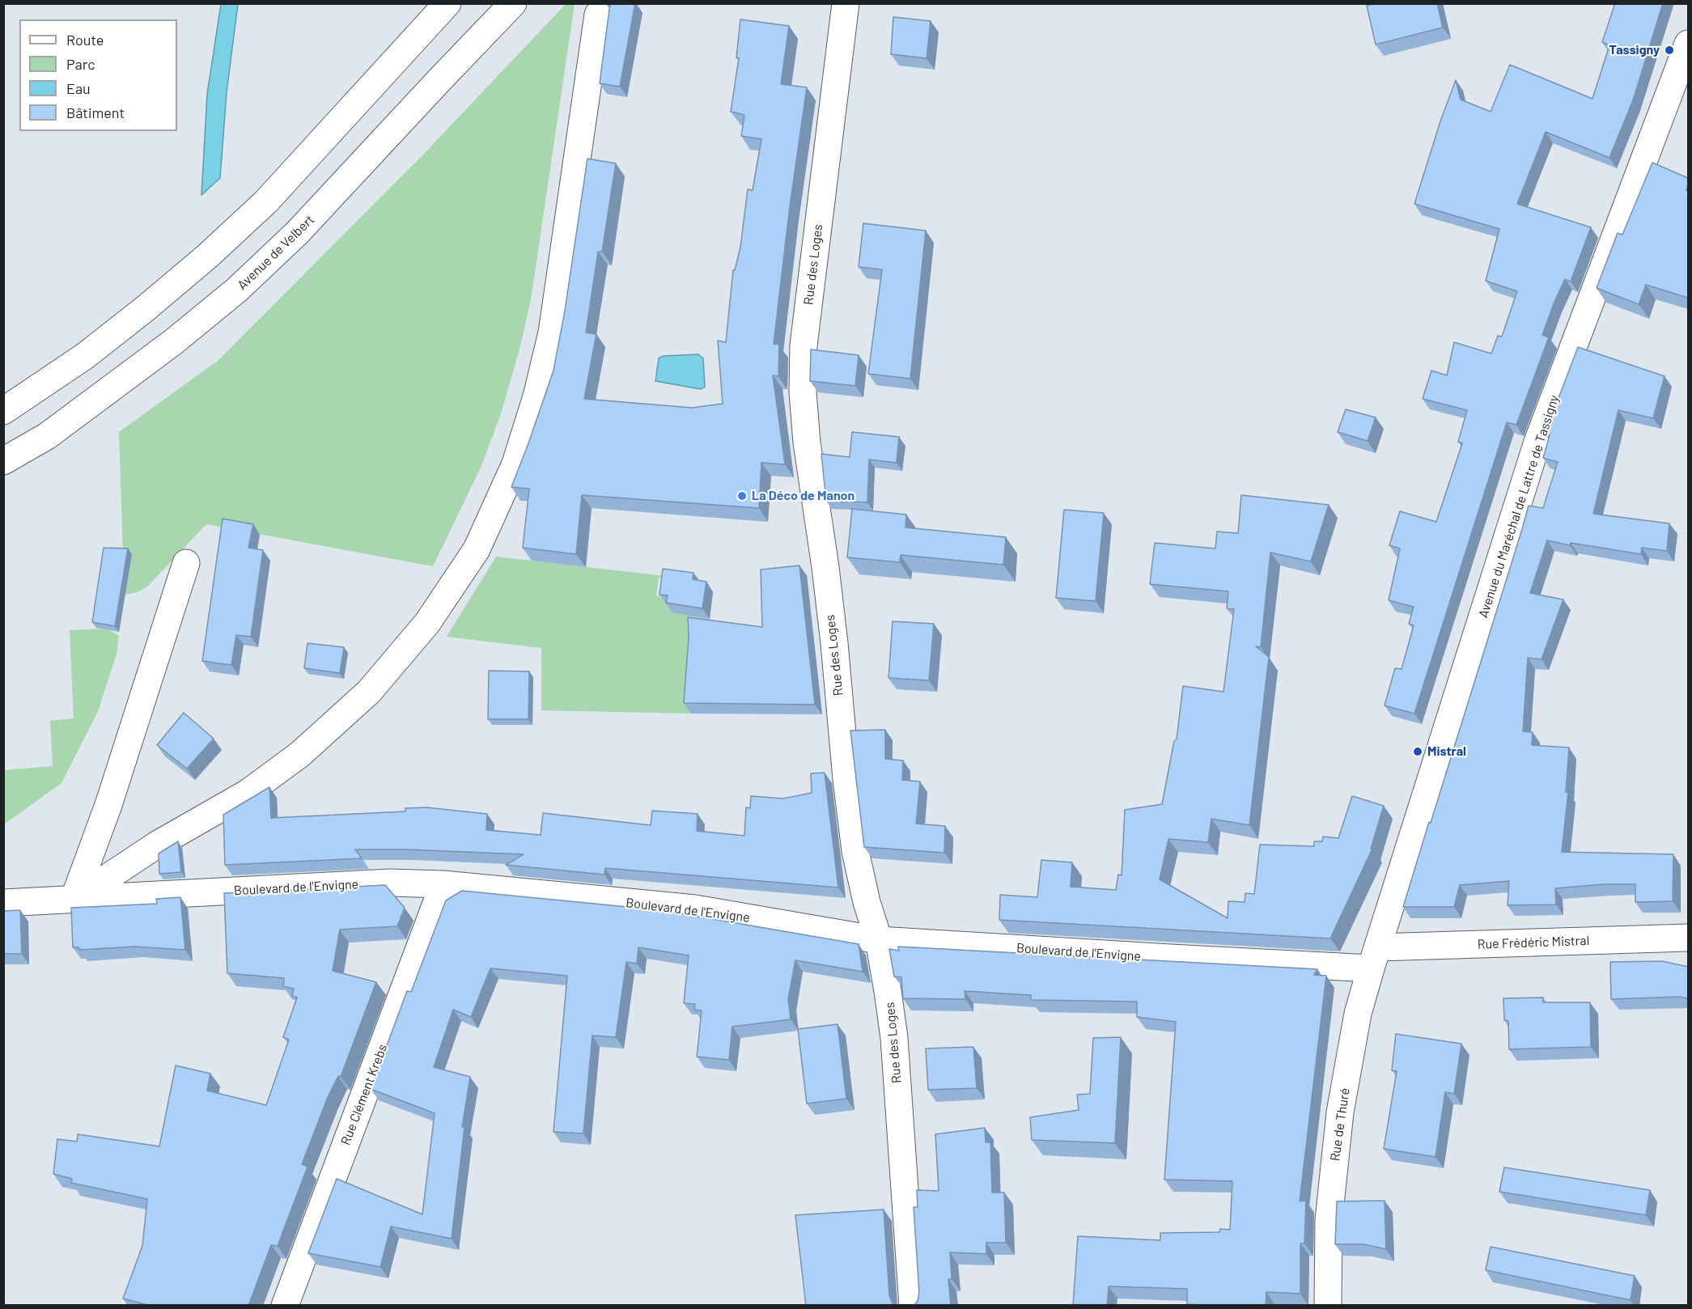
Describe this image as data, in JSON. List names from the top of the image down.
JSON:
{
  "streets": {
    "street": [
      "Avenue de Velbert",
      "Rue des Loges",
      "Avenue du Maréchal de Lattre de Tassigny",
      "Boulevard de l'Envigne",
      "Rue Frédéric Mistral",
      "Rue Clément Krebs",
      "Rue de Thuré"
    ]
  },
  "crossings": [
    ["Rue des Loges", "Boulevard de l'Envigne"],
    ["Avenue du Maréchal de Lattre de Tassigny", "Boulevard de l'Envigne"],
    ["Avenue du Maréchal de Lattre de Tassigny", "Rue Frédéric Mistral"],
    ["Avenue du Maréchal de Lattre de Tassigny", "Rue de Thuré"],
    ["Boulevard de l'Envigne", "Rue Frédéric Mistral"],
    ["Boulevard de l'Envigne", "Rue Clément Krebs"],
    ["Boulevard de l'Envigne", "Rue de Thuré"],
    ["Rue Frédéric Mistral", "Rue de Thuré"]
  ],
  "places": ["Tassigny", "La Déco de Manon", "Mistral"],
  "legend": [
    "Route",
    "Parc",
    "Eau",
    "Bâtiment"
  ]
}
